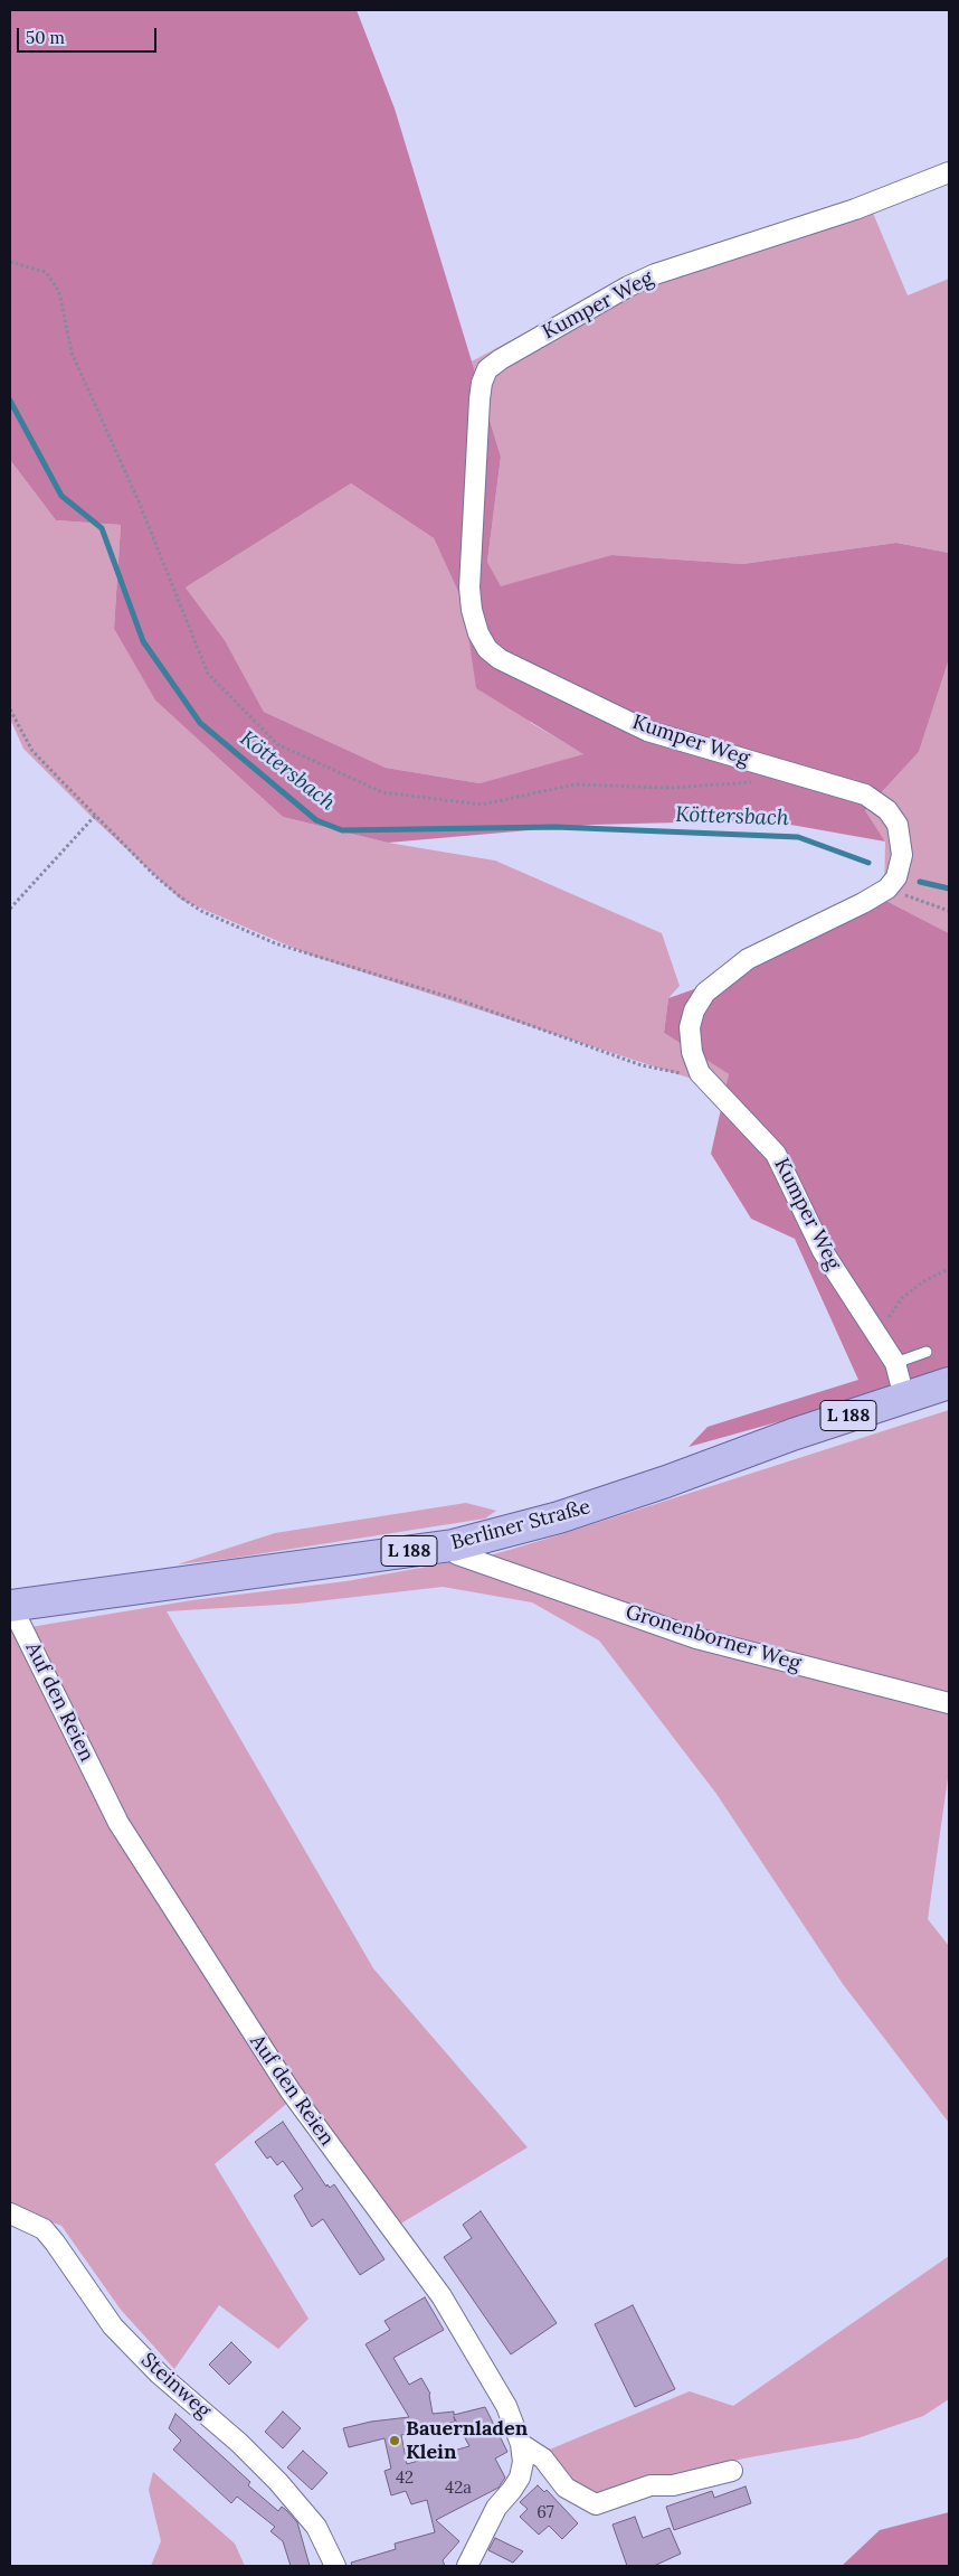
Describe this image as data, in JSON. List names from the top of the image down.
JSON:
{
  "streets": {
    "main road": ["L 188", "Berliner Straße"],
    "street": [
      "Kumper Weg",
      "Gronenborner Weg",
      "Auf den Reien",
      "Steinweg"
    ]
  },
  "crossings": [
    ["Kumper Weg", "Berliner Straße"],
    ["Berliner Straße", "Gronenborner Weg"],
    ["Berliner Straße", "Auf den Reien"]
  ],
  "water": ["Köttersbach"],
  "places": ["Bauernladen Klein"],
  "house_numbers": ["42", "42a", "67"],
  "scale_bar": "50 m"
}
